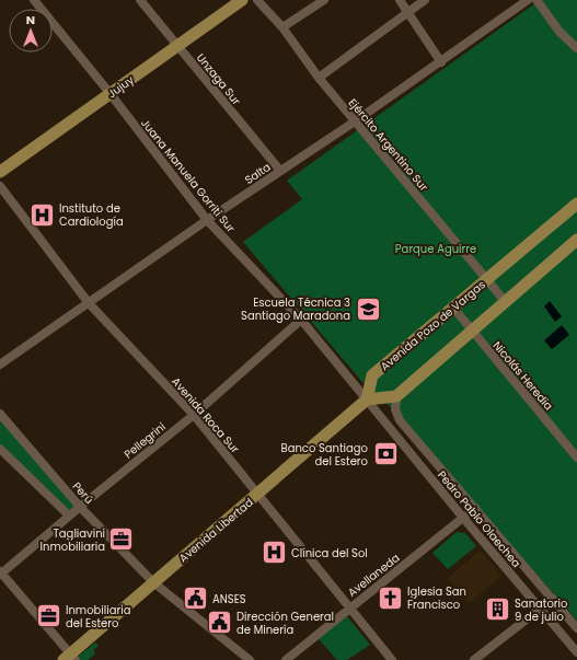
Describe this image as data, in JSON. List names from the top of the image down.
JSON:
{
  "streets": {
    "main road": ["Jujuy", "Avenida Pozo de Vargas", "Avenida Libertad"],
    "street": [
      "Unzaga Sur",
      "Ejército Argentino Sur",
      "Salta",
      "Juana Manuela Gorriti Sur",
      "Nicolás Heredia",
      "Avenida Roca Sur",
      "Pellegrini",
      "Perú",
      "Pedro Pablo Olaechea",
      "Avellaneda"
    ]
  },
  "crossings": [
    ["Unzaga Sur", "Jujuy"],
    ["Unzaga Sur", "Salta"],
    ["Jujuy", "Juana Manuela Gorriti Sur"],
    ["Ejército Argentino Sur", "Salta"],
    ["Ejército Argentino Sur", "Avenida Pozo de Vargas"],
    ["Salta", "Juana Manuela Gorriti Sur"],
    ["Salta", "Avenida Roca Sur"],
    ["Juana Manuela Gorriti Sur", "Avenida Pozo de Vargas"],
    ["Juana Manuela Gorriti Sur", "Pellegrini"],
    ["Juana Manuela Gorriti Sur", "Pedro Pablo Olaechea"],
    ["Juana Manuela Gorriti Sur", "Avenida Libertad"],
    ["Avenida Pozo de Vargas", "Nicolás Heredia"],
    ["Avenida Pozo de Vargas", "Pedro Pablo Olaechea"],
    ["Avenida Pozo de Vargas", "Avenida Libertad"],
    ["Avenida Roca Sur", "Pellegrini"],
    ["Avenida Roca Sur", "Avenida Libertad"],
    ["Avenida Roca Sur", "Avellaneda"],
    ["Pellegrini", "Perú"],
    ["Perú", "Avenida Libertad"],
    ["Pedro Pablo Olaechea", "Avenida Libertad"],
    ["Pedro Pablo Olaechea", "Avellaneda"]
  ],
  "parks": ["Parque Aguirre"],
  "places": {
    "hospital": ["Instituto de Cardiología", "Clínica del Sol"],
    "school or university": ["Escuela Técnica 3 Santiago Maradona"],
    "bank": ["Banco Santiago del Estero"],
    "office": ["Tagliavini Inmobiliaria", "Inmobiliaria del Estero"],
    "church": ["Iglesia San Francisco"],
    "public building": ["ANSES", "Dirección General de Minería"],
    "building": ["Sanatorio 9 de julio"]
  },
  "north": "top"
}
